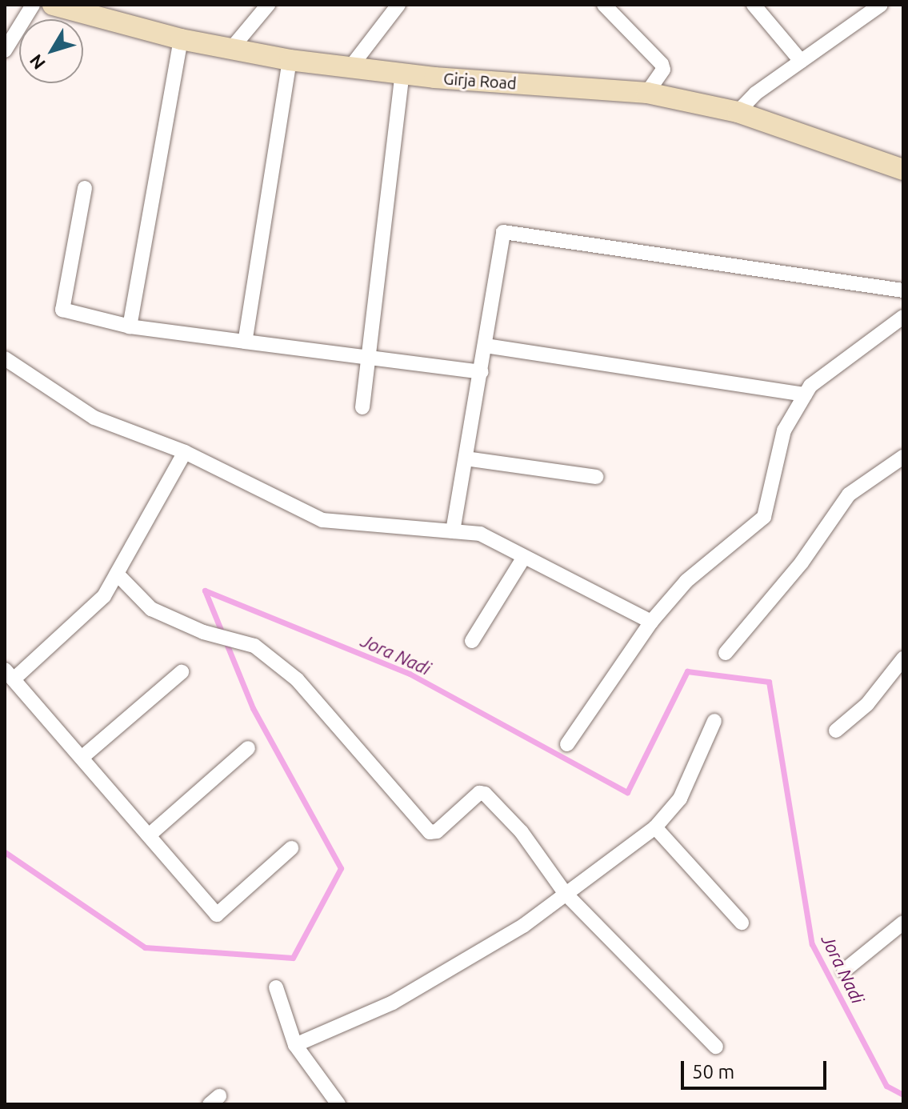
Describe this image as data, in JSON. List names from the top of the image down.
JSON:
{
  "streets": {
    "main road": ["Girja Road"]
  },
  "water": ["Jora Nadi"],
  "scale_bar": "50 m",
  "north": "bottom left"
}
